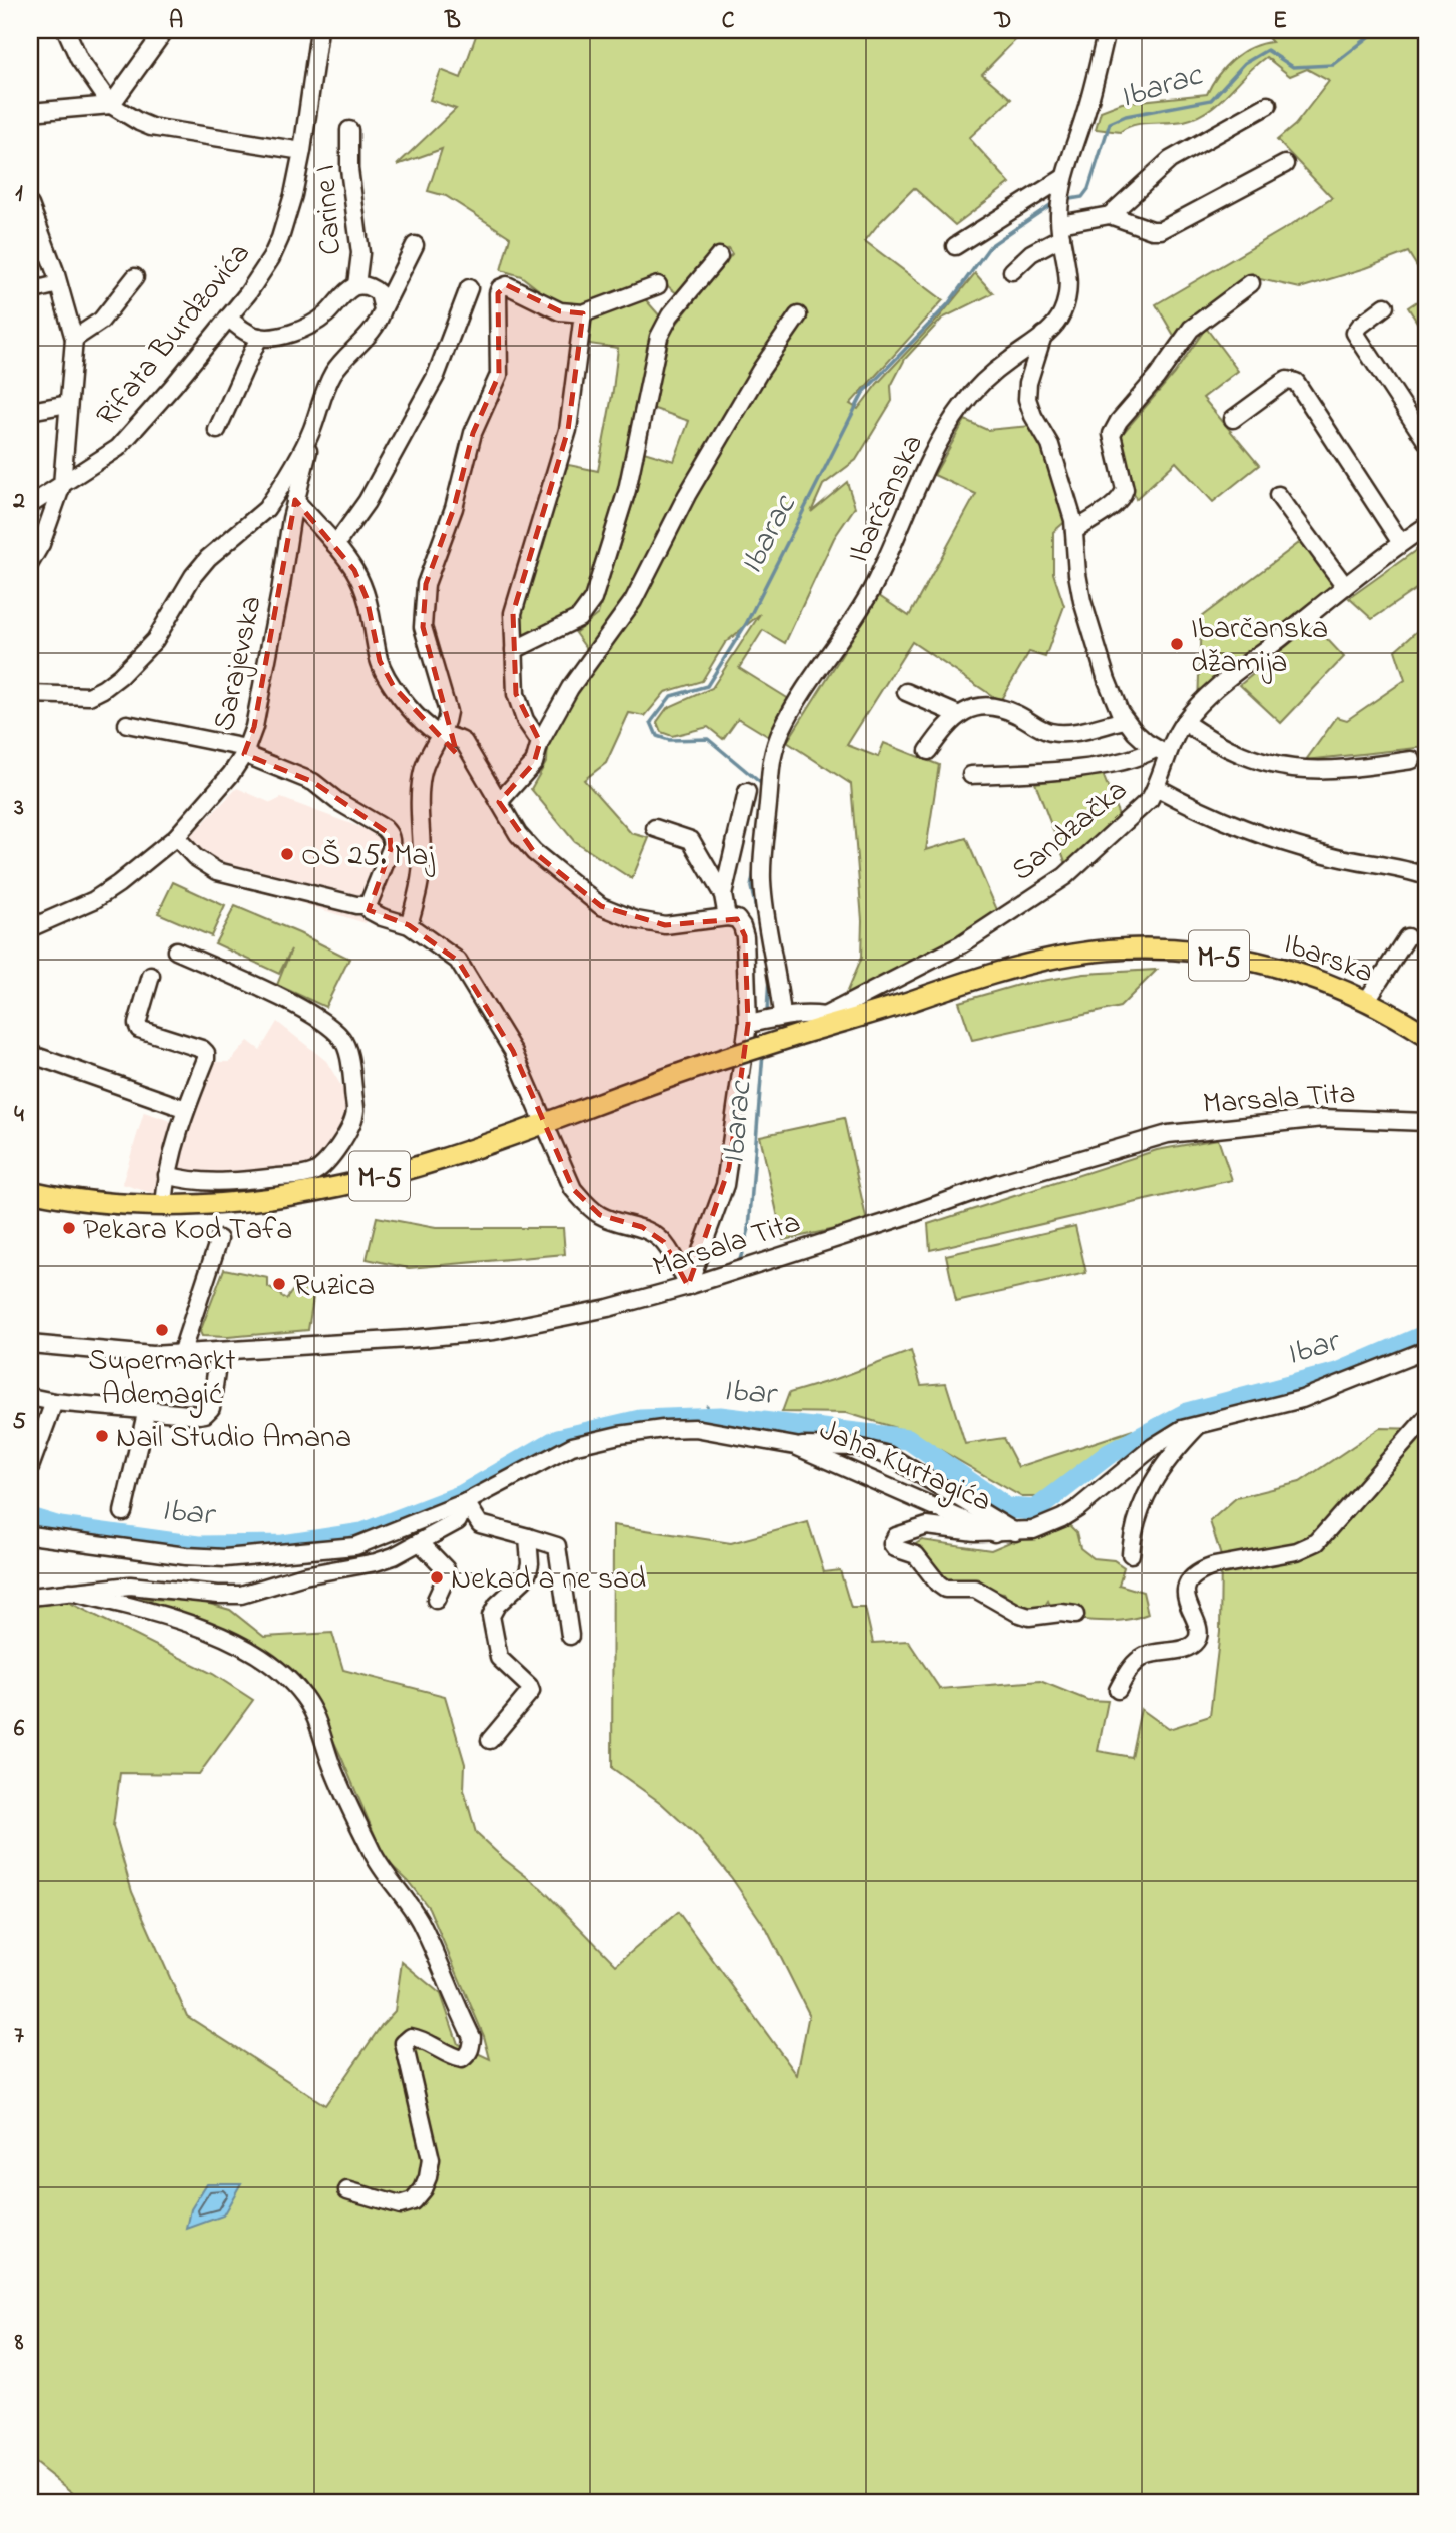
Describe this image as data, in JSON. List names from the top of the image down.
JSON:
{
  "streets": {
    "main road": ["M-5", "Ibarska"],
    "street": [
      "Carine I",
      "Rifata Burdzovića",
      "Ibarčanska",
      "Sarajevska",
      "Sandzačka",
      "Marsala Tita",
      "Jaha Kurtagića"
    ]
  },
  "crossings": [
    ["Sandzačka", "M-5"],
    ["Sandzačka", "Ibarska"],
    ["M-5", "Ibarska"]
  ],
  "water": ["Ibarac", "Ibar"],
  "places": [
    "Ibarčanska džamija",
    "OŠ 25. Maj",
    "Pekara Kod Tafa",
    "Ruzica",
    "Supermarkt Ademagić",
    "Nail Studio Amana",
    "Nekad a ne sad"
  ],
  "grid": {
    "columns": [
      "A",
      "B",
      "C",
      "D",
      "E"
    ],
    "rows": [
      "1",
      "2",
      "3",
      "4",
      "5",
      "6",
      "7",
      "8"
    ]
  }
}
